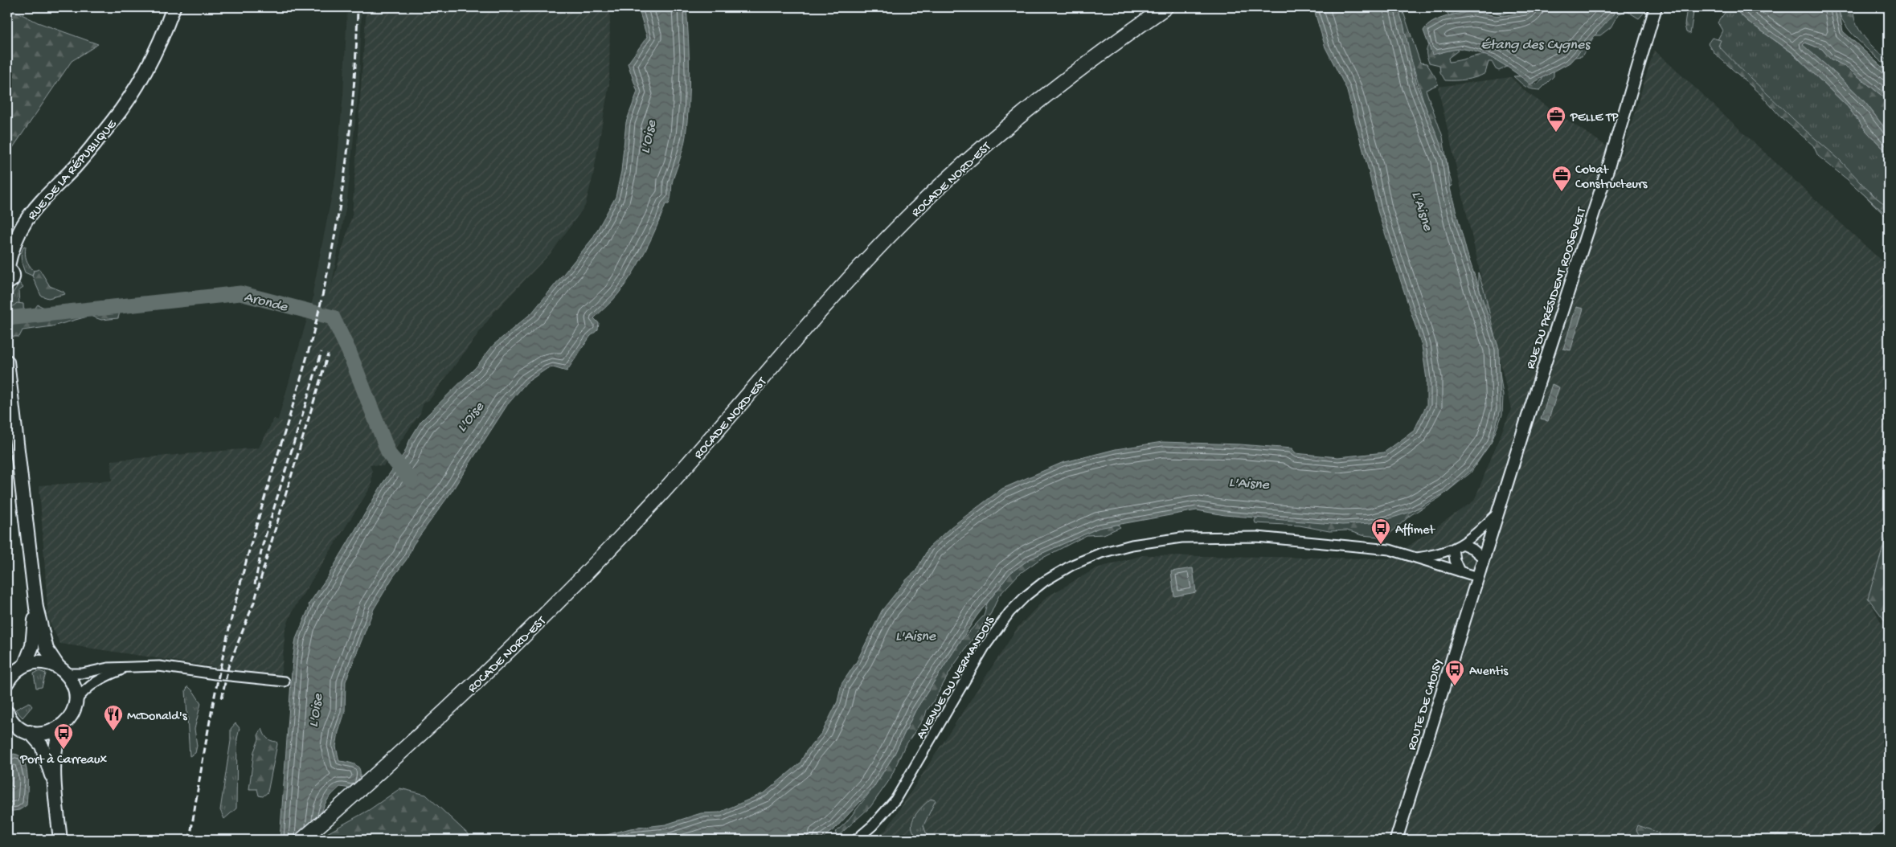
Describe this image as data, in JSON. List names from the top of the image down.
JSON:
{
  "streets": {
    "main road": ["RUE DE LA RÉPUBLIQUE", "ROCADE NORD-EST"],
    "street": ["RUE DU PRÉSIDENT ROOSEVELT", "AVENUE DU VERMANDOIS", "ROUTE DE CHOISY"]
  },
  "crossings": [
    ["RUE DU PRÉSIDENT ROOSEVELT", "AVENUE DU VERMANDOIS"],
    ["RUE DU PRÉSIDENT ROOSEVELT", "ROUTE DE CHOISY"],
    ["AVENUE DU VERMANDOIS", "ROUTE DE CHOISY"]
  ],
  "water": [
    "Étang des Cygnes",
    "L'Oise",
    "L'Aisne",
    "Aronde"
  ],
  "places": {
    "office": ["PELLE TP", "Cobat Constructeurs"],
    "bus stop": ["Affimet", "Aventis", "Port à Carreaux"],
    "restaurant": ["McDonald's"]
  }
}
